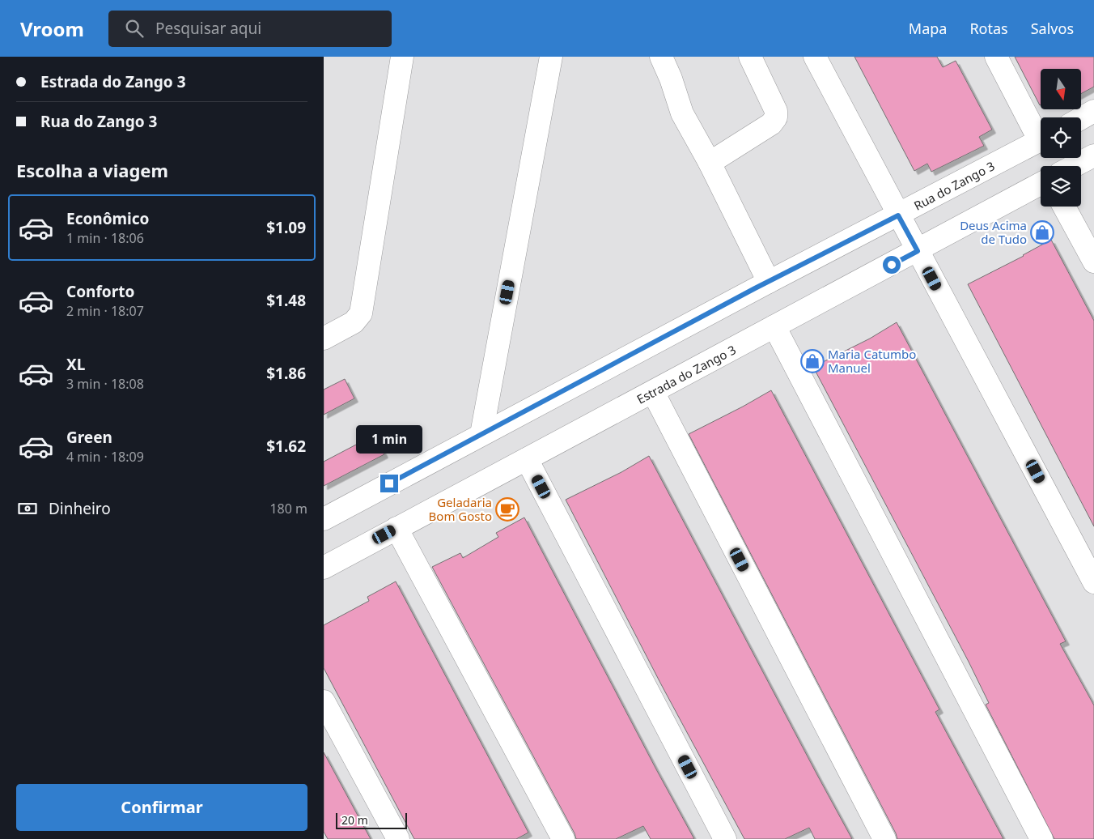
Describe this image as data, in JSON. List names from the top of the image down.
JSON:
{
  "streets": {
    "street": ["Rua do Zango 3", "Estrada do Zango 3"]
  },
  "places": {
    "shop": ["Deus Acima de Tudo", "Maria Catumbo Manuel"],
    "cafe": ["Geladaria Bom Gosto"]
  },
  "scale_bar": "20 m",
  "north": "bottom",
  "page": {
    "header": "Vroom",
    "search": "Pesquisar aqui",
    "nav": ["Mapa", "Rotas", "Salvos"],
    "banner": ["Estrada do Zango 3", "Rua do Zango 3"],
    "heading": "Escolha a viagem",
    "list": [
      {
        "name": "Econômico",
        "note": "1 min · 18:06",
        "value": "$1.09"
      },
      {
        "name": "Conforto",
        "note": "2 min · 18:07",
        "value": "$1.48"
      },
      {
        "name": "XL",
        "note": "3 min · 18:08",
        "value": "$1.86"
      },
      {
        "name": "Green",
        "note": "4 min · 18:09",
        "value": "$1.62"
      }
    ],
    "bubble": "1 min",
    "pay": ["Dinheiro", "180 m"],
    "buttons": "Confirmar",
    "scale": "20 m"
  }
}
